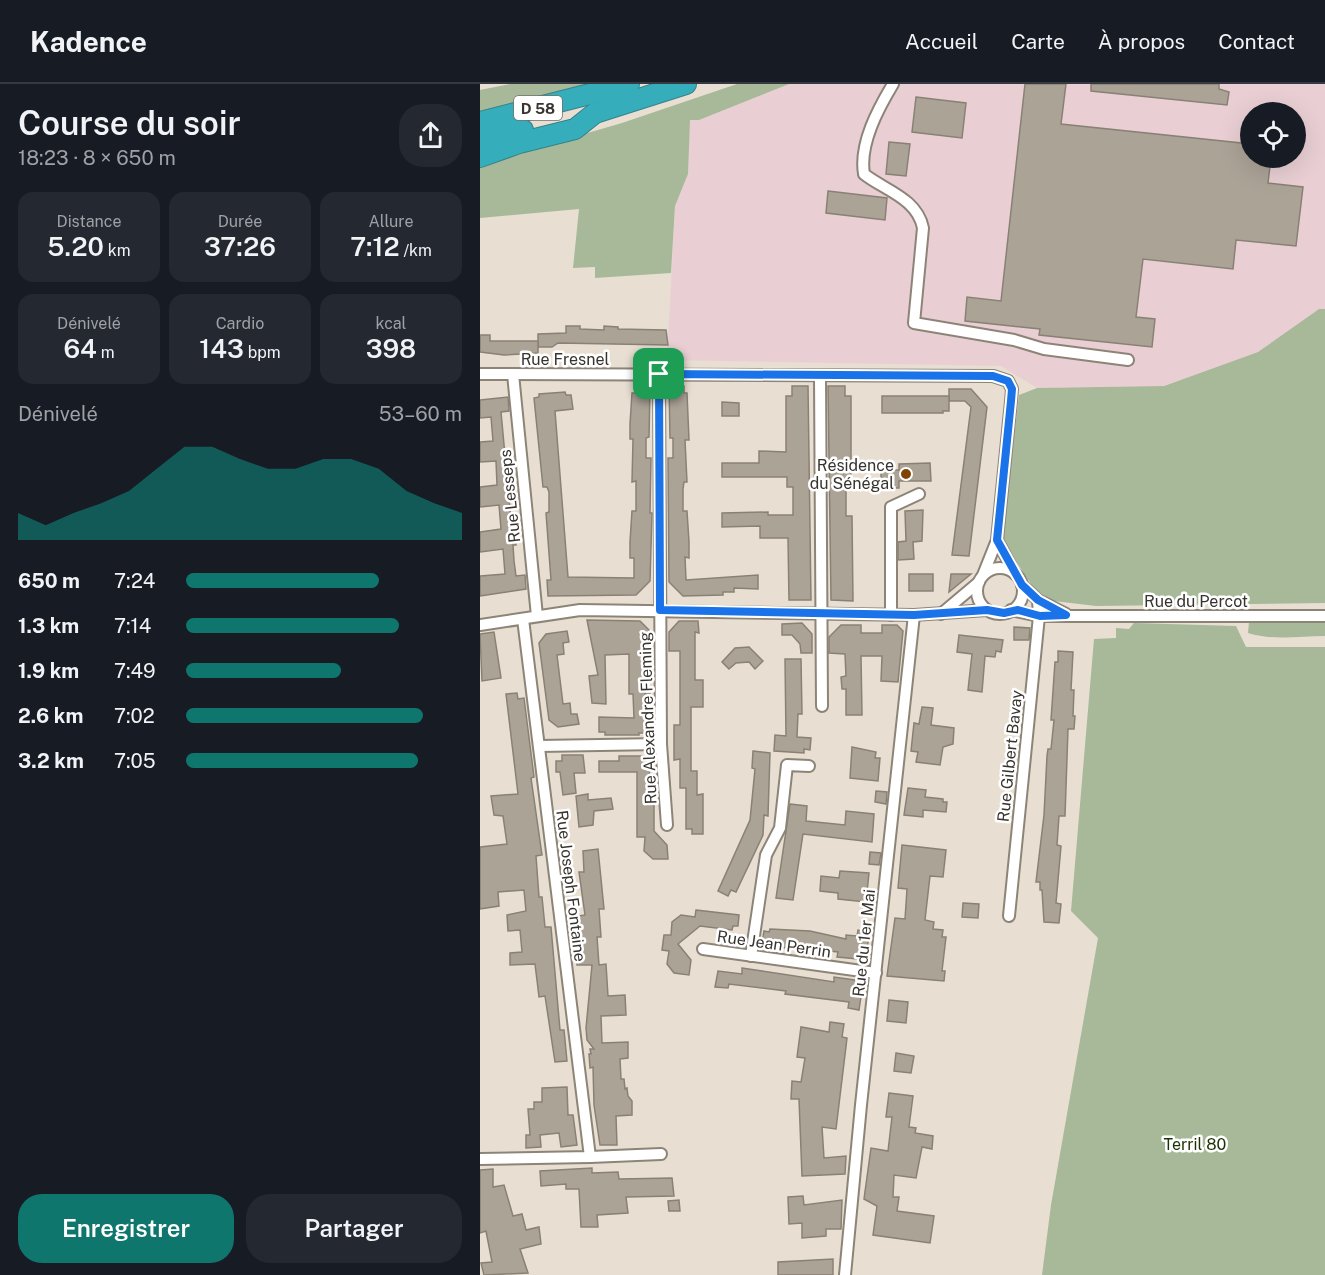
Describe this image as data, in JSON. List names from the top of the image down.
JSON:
{
  "streets": {
    "highway": ["D 58"],
    "street": [
      "Rue Fresnel",
      "Rue Lesseps",
      "Rue du Percot",
      "Rue Alexandre Fleming",
      "Rue Gilbert Bavay",
      "Rue Joseph Fontaine",
      "Rue du 1er Mai",
      "Rue Jean Perrin"
    ]
  },
  "crossings": [
    ["Rue Fresnel", "Rue Lesseps"],
    ["Rue Fresnel", "Rue Alexandre Fleming"],
    ["Rue du Percot", "Rue Gilbert Bavay"],
    ["Rue du 1er Mai", "Rue Jean Perrin"]
  ],
  "parks": ["Terril 80"],
  "places": ["Résidence du Sénégal"],
  "page": {
    "header": "Kadence",
    "nav": [
      "Accueil",
      "Carte",
      "À propos",
      "Contact"
    ],
    "heading": ["Course du soir", "18:23 · 8 × 650 m"],
    "stats": [
      ["Distance", "5.20 km"],
      ["Durée", "37:26"],
      ["Allure", "7:12 /km"],
      ["Dénivelé", "64 m"],
      ["Cardio", "143 bpm"],
      ["kcal", "398"]
    ],
    "chart": ["Dénivelé", "53–60 m"],
    "list": [
      {
        "name": "650 m",
        "note": "7:24"
      },
      {
        "name": "1.3 km",
        "note": "7:14"
      },
      {
        "name": "1.9 km",
        "note": "7:49"
      },
      {
        "name": "2.6 km",
        "note": "7:02"
      },
      {
        "name": "3.2 km",
        "note": "7:05"
      }
    ],
    "buttons": ["Enregistrer", "Partager"]
  }
}
